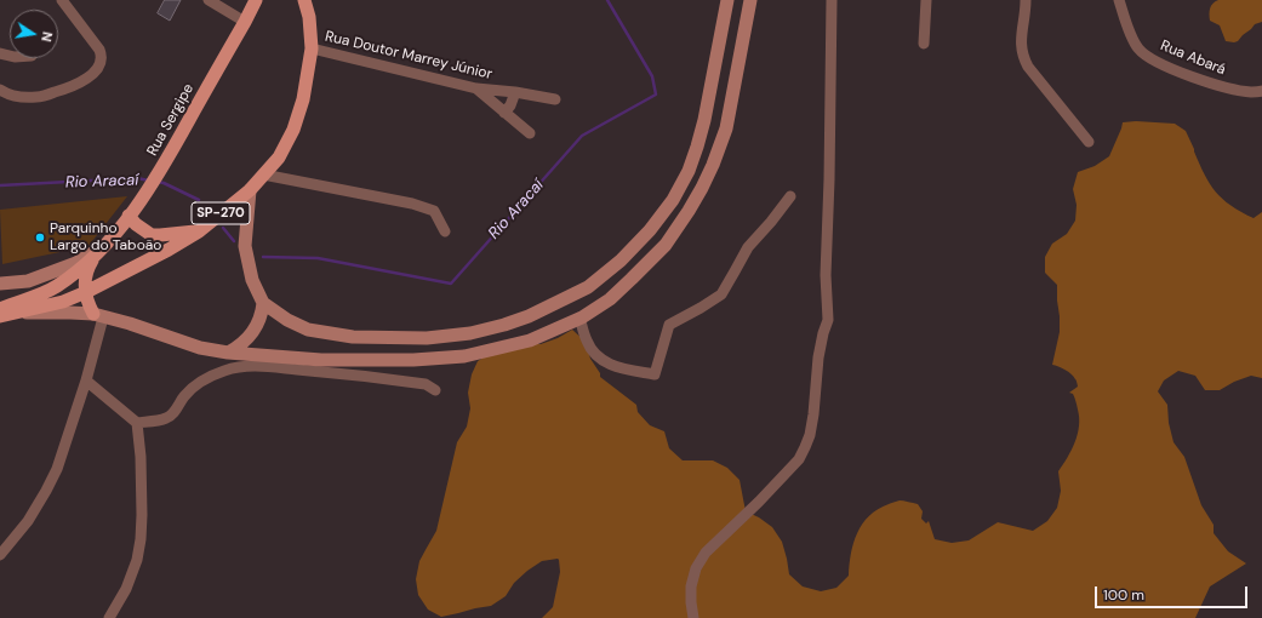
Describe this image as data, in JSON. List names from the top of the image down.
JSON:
{
  "streets": {
    "main road": ["Rua Sergipe", "SP-270"],
    "street": ["Rua Doutor Marrey Júnior", "Rua Abará"]
  },
  "crossings": [
    ["Rua Doutor Marrey Júnior", "SP-270"]
  ],
  "water": ["Rio Aracaí"],
  "places": ["Parquinho Largo do Taboão"],
  "scale_bar": "100 m",
  "north": "right"
}
